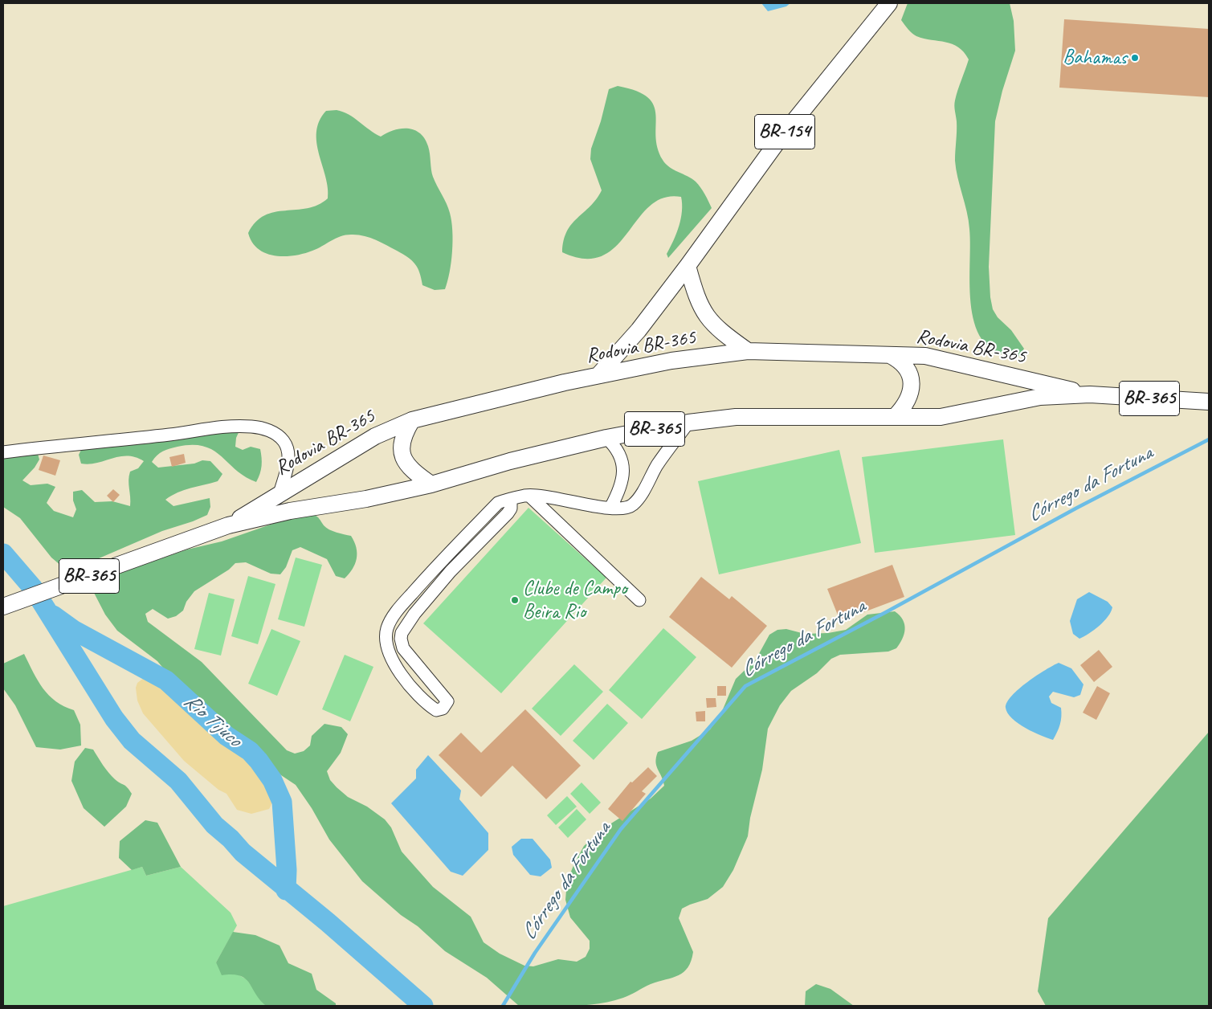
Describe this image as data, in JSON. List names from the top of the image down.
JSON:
{
  "streets": {
    "main road": ["BR-154", "Rodovia BR-365", "BR-365"]
  },
  "crossings": [
    ["BR-154", "Rodovia BR-365"]
  ],
  "water": ["Córrego da Fortuna", "Rio Tijuco"],
  "places": ["Bahamas", "Clube de Campo Beira Rio"]
}
